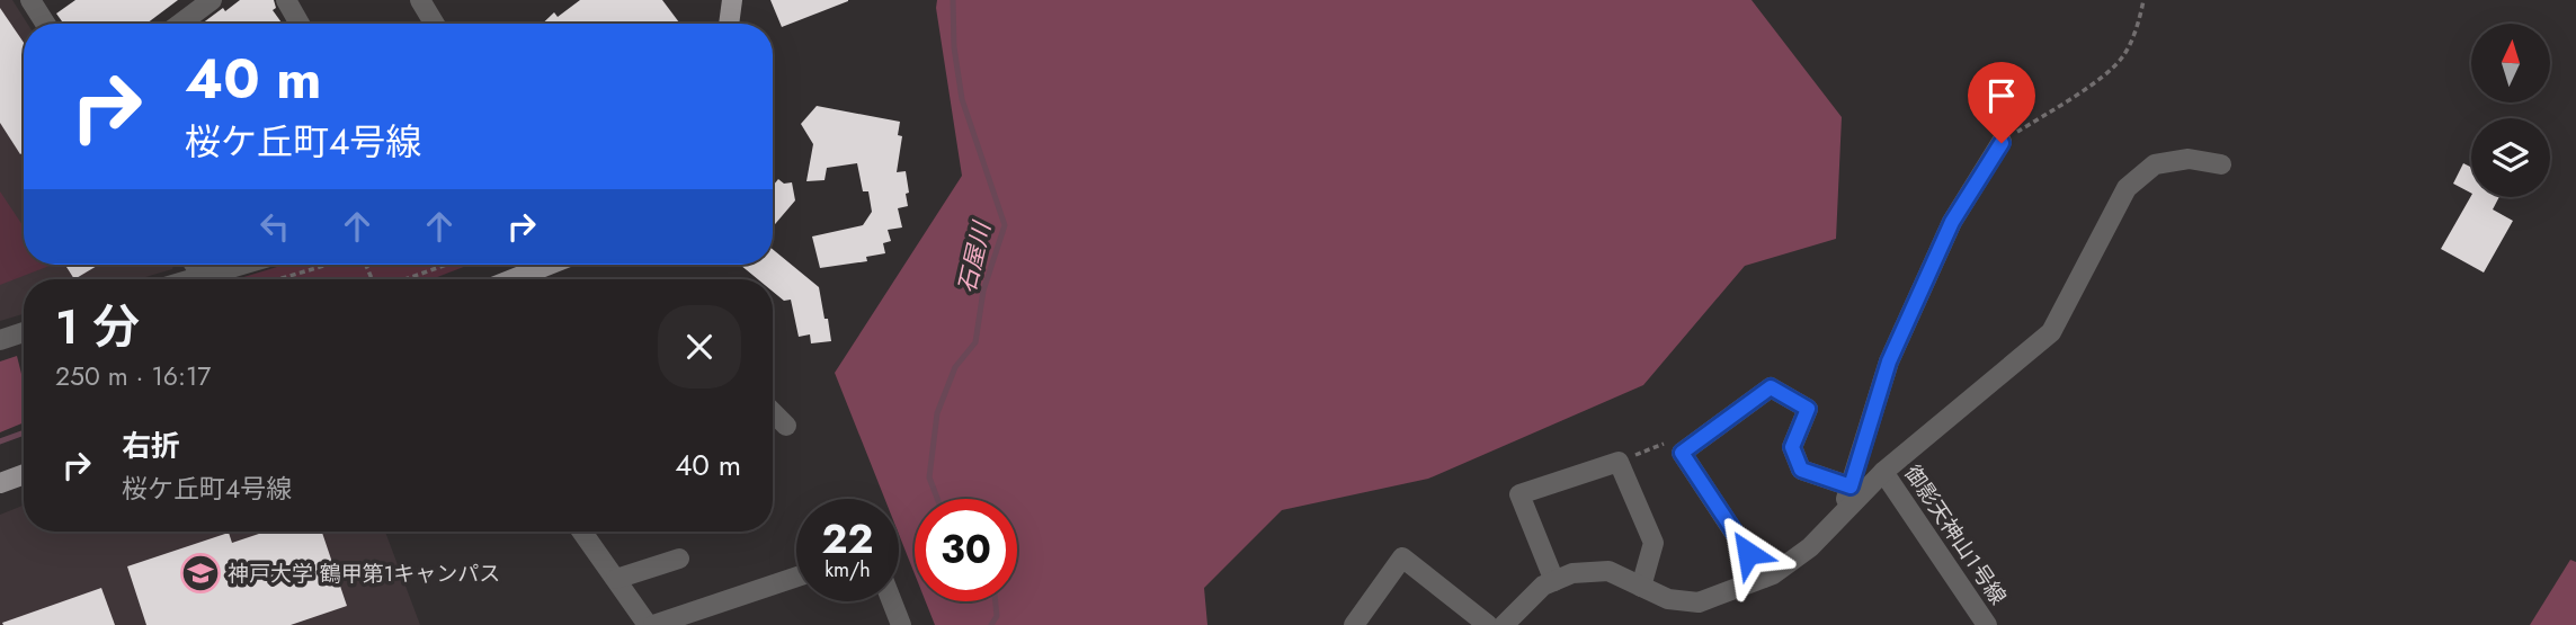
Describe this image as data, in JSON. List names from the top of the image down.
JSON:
{
  "streets": {
    "street": ["御影天神山１号線"]
  },
  "water": ["石屋川"],
  "places": {
    "school or university": ["神戸大学 鶴甲第1キャンパス"]
  },
  "north": "top",
  "page": {
    "turn": ["40 m", "桜ケ丘町４号線"],
    "heading": ["1 分", "250 m · 16:17"],
    "list": [
      {
        "name": "右折",
        "note": "桜ケ丘町４号線",
        "value": "40 m"
      }
    ],
    "speed": "22 km/h",
    "limit": "30"
  }
}
